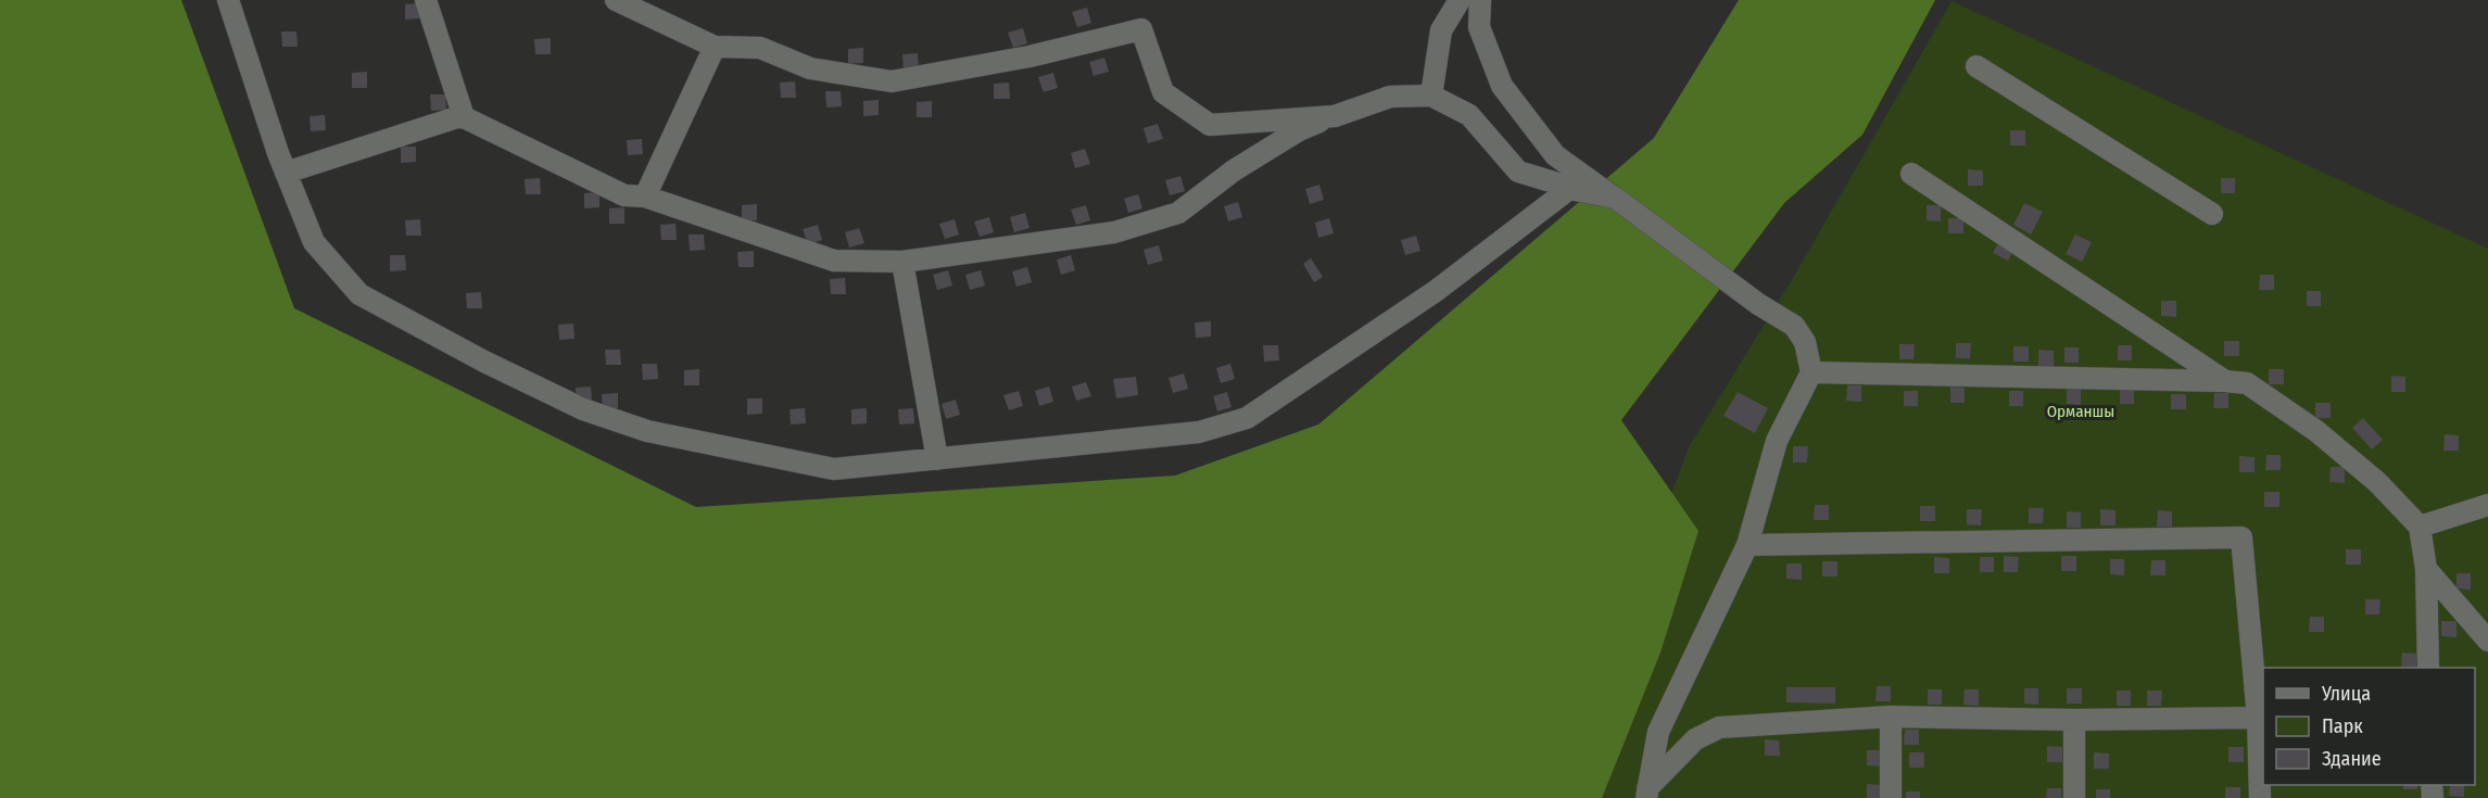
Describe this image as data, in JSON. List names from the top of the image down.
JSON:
{
  "parks": ["Орманшы"],
  "legend": ["Улица", "Парк", "Здание"]
}
